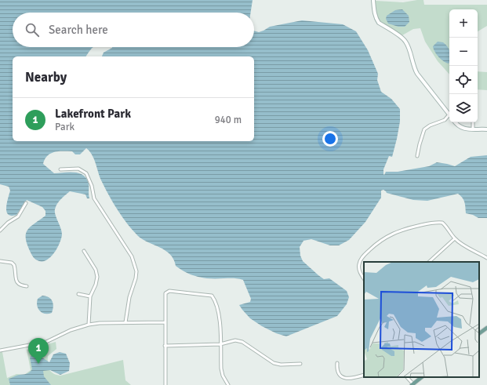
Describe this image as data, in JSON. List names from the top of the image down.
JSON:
{
  "page": {
    "map_buttons": ["+", "−"],
    "search": "Search here",
    "heading": "Nearby",
    "list": [
      {
        "mark": "1",
        "name": "Lakefront Park",
        "note": "Park",
        "value": "940 m"
      }
    ],
    "pins": "1"
  }
}
